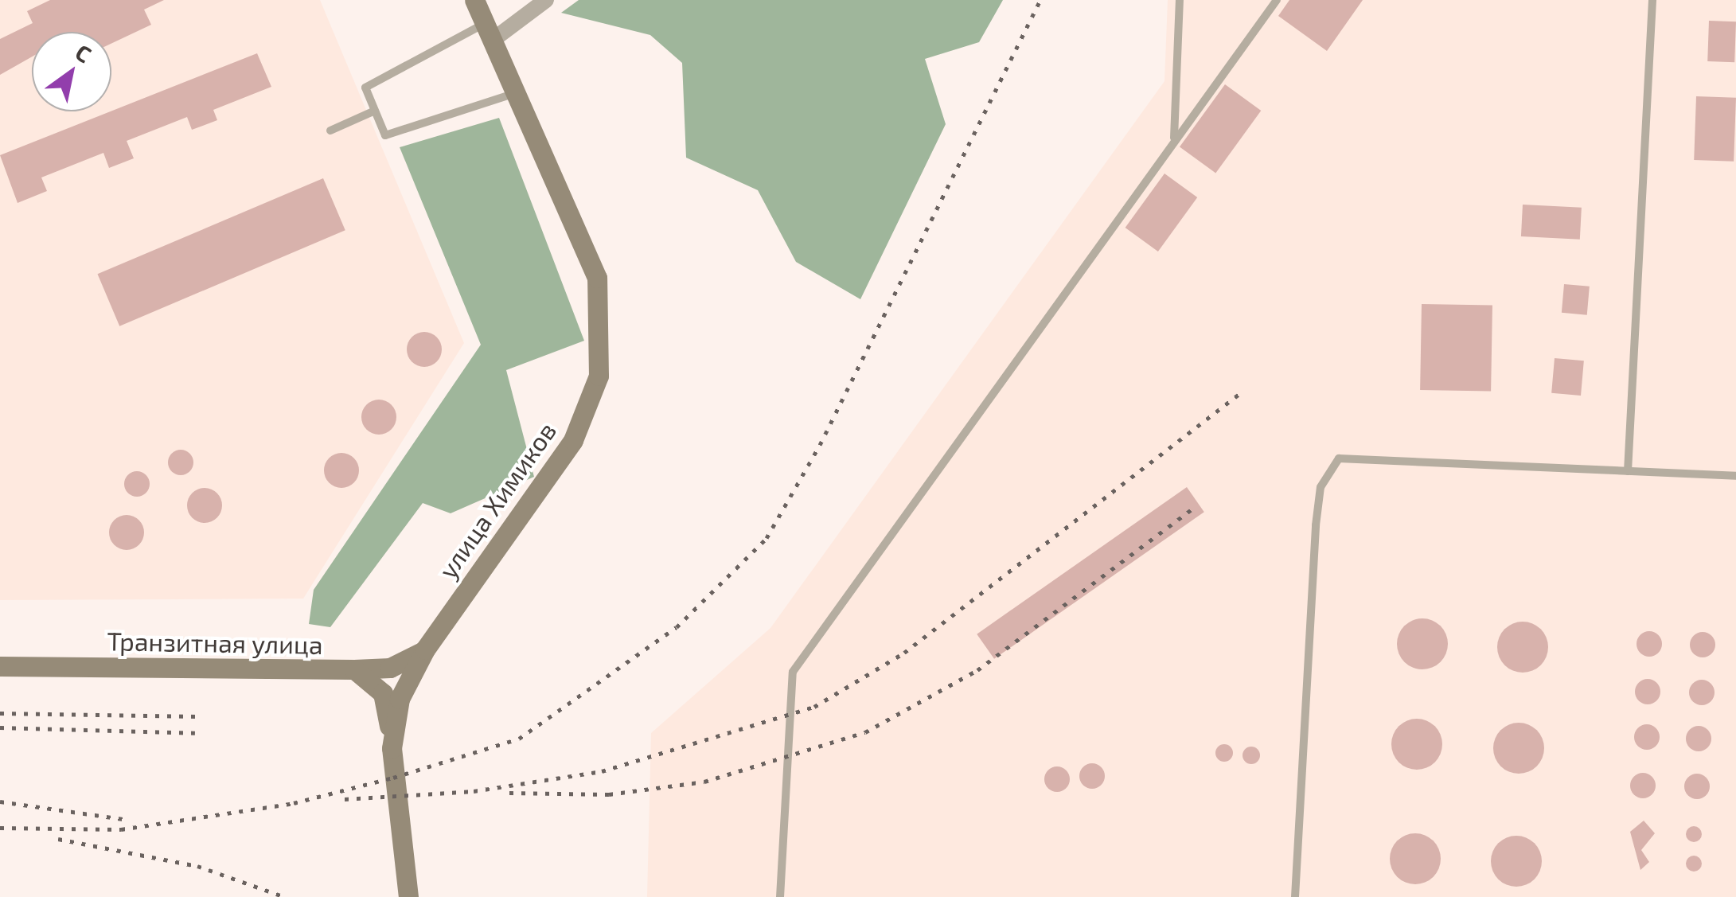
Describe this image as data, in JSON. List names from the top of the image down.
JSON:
{
  "streets": {
    "street": ["улица Химиков", "Транзитная улица"]
  },
  "crossings": [
    ["улица Химиков", "Транзитная улица"]
  ],
  "north": "top right"
}
